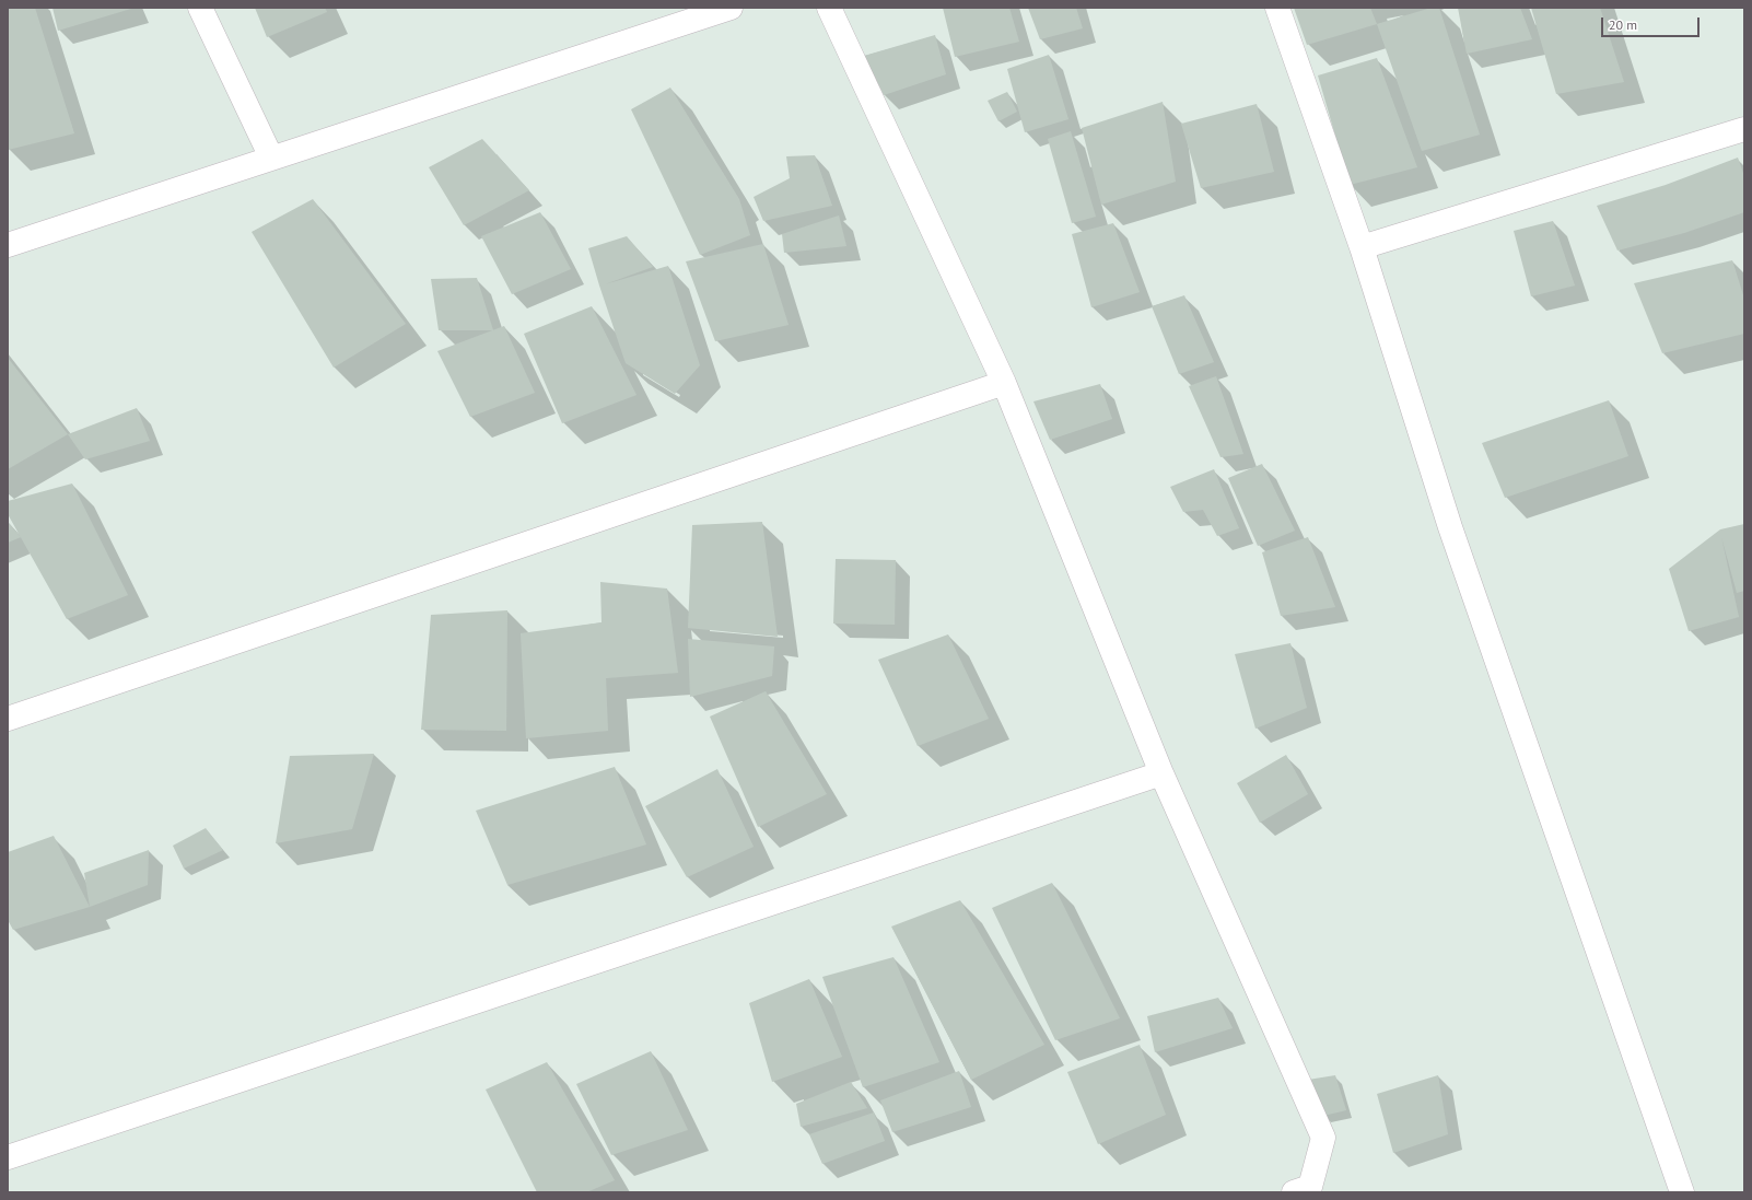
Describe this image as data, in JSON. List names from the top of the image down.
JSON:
{
  "scale_bar": "20 m"
}
